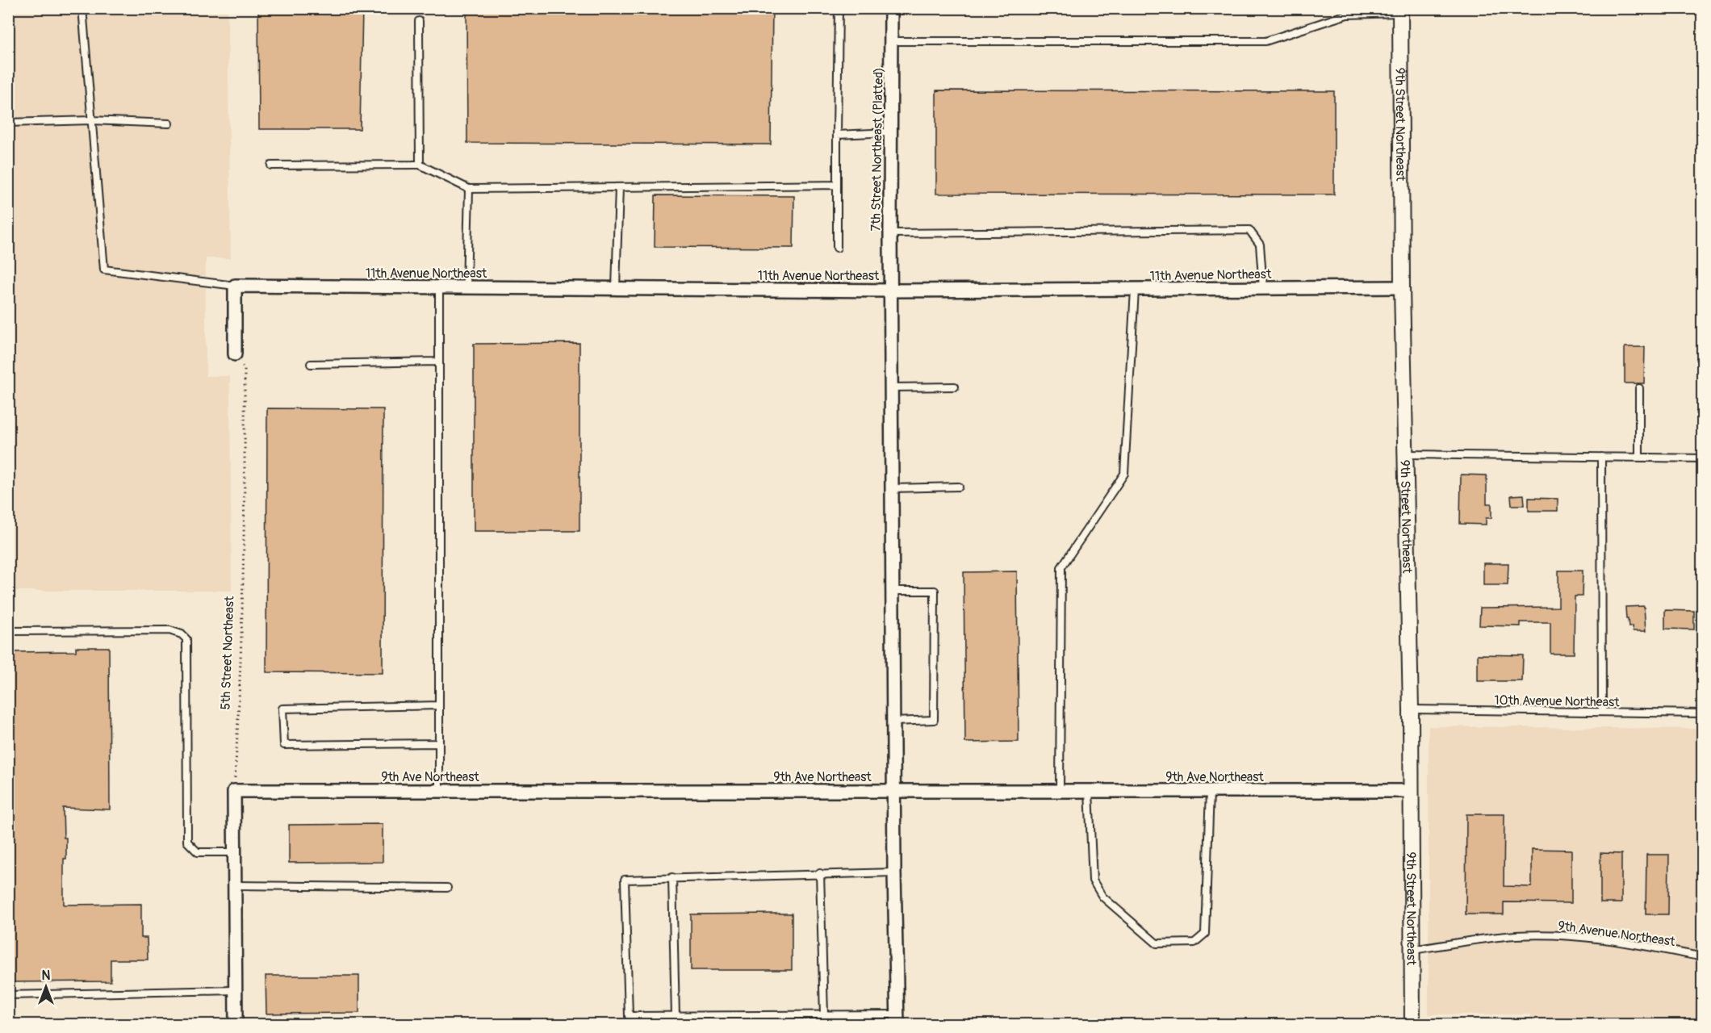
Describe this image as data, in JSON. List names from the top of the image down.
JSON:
{
  "streets": {
    "street": [
      "9th Street Northeast",
      "7th Street Northeast (Platted)",
      "11th Avenue Northeast",
      "9th Ave Northeast"
    ],
    "lane": ["10th Avenue Northeast", "9th Avenue Northeast"],
    "path": ["5th Street Northeast"]
  },
  "crossings": [
    ["9th Street Northeast", "11th Avenue Northeast"],
    ["9th Street Northeast", "10th Avenue Northeast"],
    ["9th Street Northeast", "9th Ave Northeast"],
    ["9th Street Northeast", "9th Avenue Northeast"],
    ["7th Street Northeast (Platted)", "11th Avenue Northeast"],
    ["7th Street Northeast (Platted)", "9th Ave Northeast"],
    ["5th Street Northeast", "9th Ave Northeast"]
  ],
  "north": "top"
}
